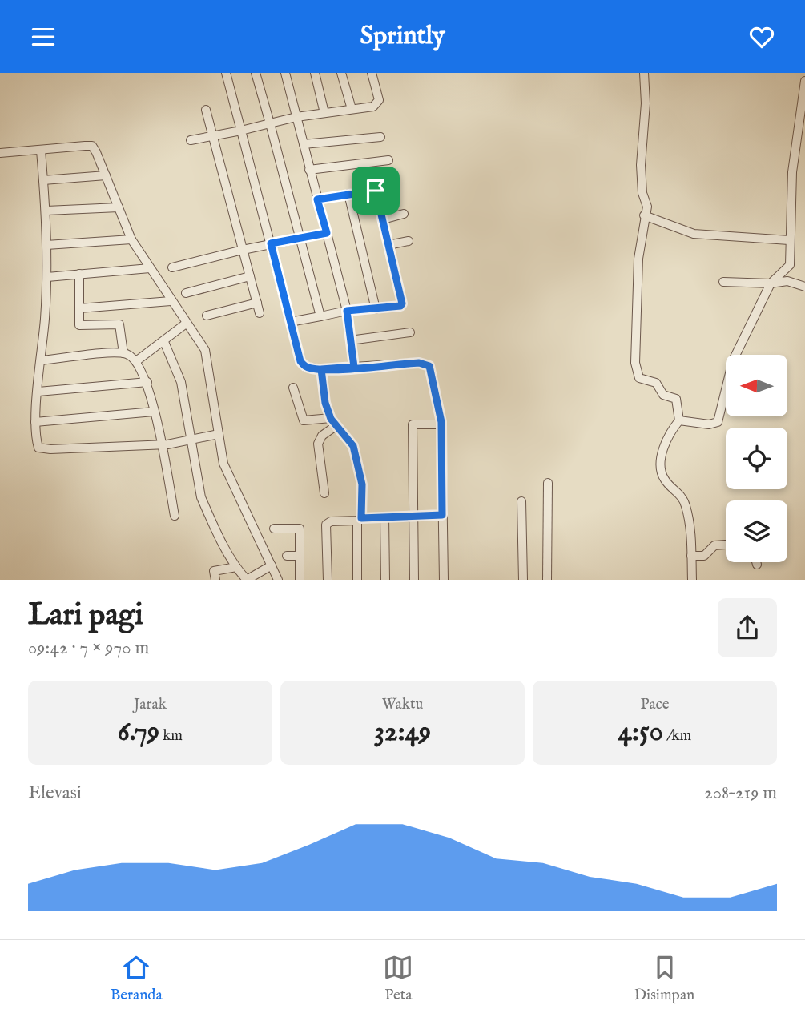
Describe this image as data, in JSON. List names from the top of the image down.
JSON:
{
  "north": "left",
  "page": {
    "header": "Sprintly",
    "heading": ["Lari pagi", "09:42 · 7 × 970 m"],
    "stats": [
      ["Jarak", "6.79 km"],
      ["Waktu", "32:49"],
      ["Pace", "4:50 /km"]
    ],
    "chart": ["Elevasi", "208–219 m"],
    "tabs": ["Beranda", "Peta", "Disimpan"]
  }
}
